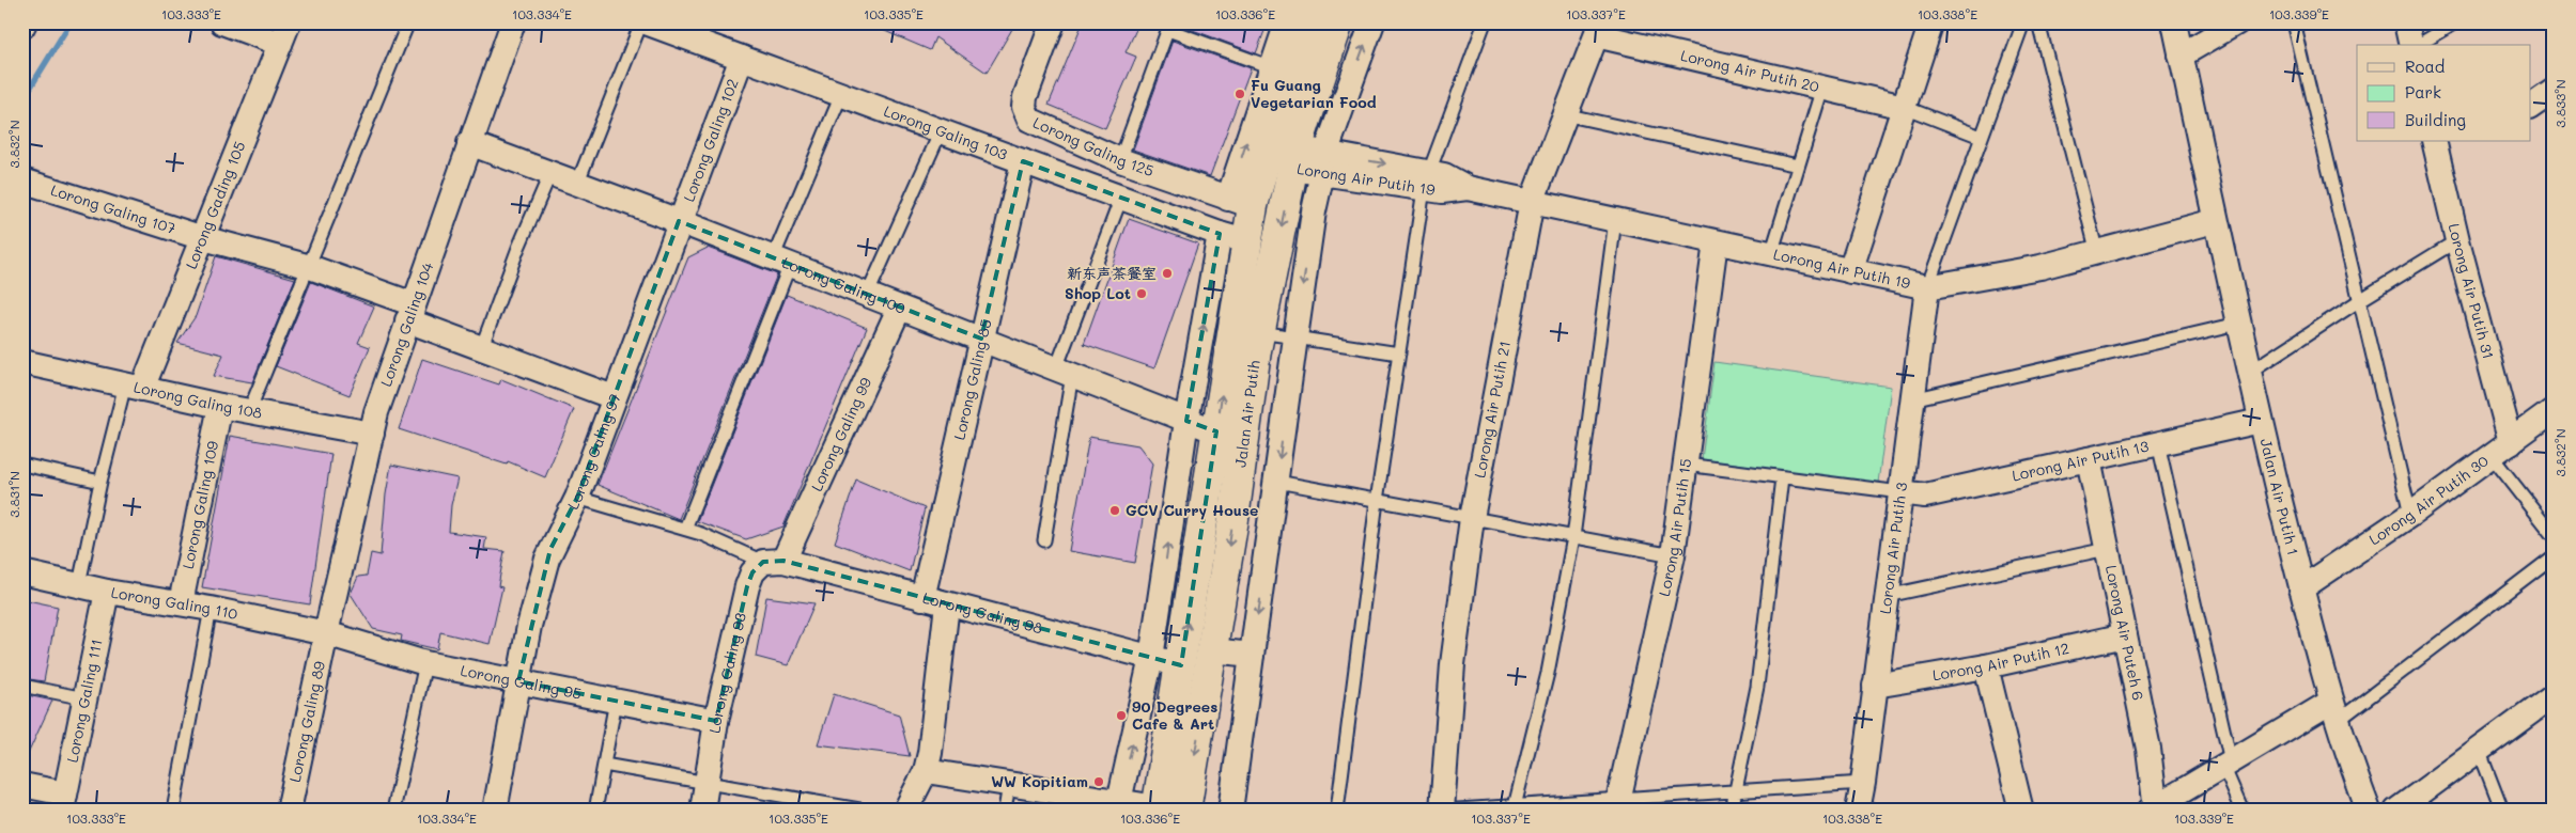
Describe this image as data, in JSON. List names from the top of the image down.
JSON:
{
  "streets": {
    "street": [
      "Lorong Air Putih 20",
      "Lorong Galing 103",
      "Lorong Galing 102",
      "Lorong Galing 125",
      "Lorong Air Putih 19",
      "Lorong Gading 105",
      "Lorong Galing 107",
      "Lorong Galing 100",
      "Lorong Air Putih 31",
      "Lorong Galing 104",
      "Lorong Galing 85",
      "Lorong Galing 108",
      "Lorong Air Putih 21",
      "Jalan Air Putih",
      "Lorong Galing 99",
      "Lorong Galing 97",
      "Lorong Air Putih 13",
      "Jalan Air Putih 1",
      "Lorong Air Putih 30",
      "Lorong Galing 109",
      "Lorong Air Putih 15",
      "Lorong Air Putih 3",
      "Lorong Galing 110",
      "Lorong Galing 98",
      "Lorong Air Puteh 6",
      "Lorong Air Putih 12",
      "Lorong Galing 93",
      "Lorong Galing 95",
      "Lorong Galing 111",
      "Lorong Galing 89"
    ]
  },
  "crossings": [
    ["Lorong Air Putih 20", "Lorong Air Putih 21"],
    ["Lorong Galing 103", "Lorong Galing 102"],
    ["Lorong Galing 103", "Lorong Galing 85"],
    ["Lorong Galing 103", "Jalan Air Putih"],
    ["Lorong Galing 102", "Lorong Galing 100"],
    ["Lorong Galing 102", "Lorong Galing 97"],
    ["Lorong Galing 125", "Jalan Air Putih"],
    ["Lorong Air Putih 19", "Lorong Air Putih 21"],
    ["Lorong Air Putih 19", "Jalan Air Putih"],
    ["Lorong Air Putih 19", "Jalan Air Putih 1"],
    ["Lorong Air Putih 19", "Lorong Air Putih 15"],
    ["Lorong Air Putih 19", "Lorong Air Putih 3"],
    ["Lorong Gading 105", "Lorong Galing 107"],
    ["Lorong Gading 105", "Lorong Galing 108"],
    ["Lorong Galing 107", "Lorong Galing 104"],
    ["Lorong Galing 107", "Lorong Galing 97"],
    ["Lorong Galing 100", "Lorong Galing 104"],
    ["Lorong Galing 100", "Lorong Galing 85"],
    ["Lorong Galing 100", "Jalan Air Putih"],
    ["Lorong Galing 100", "Lorong Galing 99"],
    ["Lorong Galing 100", "Lorong Galing 97"],
    ["Lorong Air Putih 31", "Lorong Air Putih 30"],
    ["Lorong Galing 104", "Lorong Galing 108"],
    ["Lorong Galing 104", "Lorong Galing 110"],
    ["Lorong Galing 104", "Lorong Galing 95"],
    ["Lorong Galing 104", "Lorong Galing 89"],
    ["Lorong Galing 85", "Lorong Galing 98"],
    ["Lorong Galing 108", "Lorong Galing 109"],
    ["Jalan Air Putih", "Lorong Galing 98"],
    ["Lorong Galing 99", "Lorong Galing 98"],
    ["Lorong Galing 99", "Lorong Galing 93"],
    ["Lorong Galing 97", "Lorong Galing 95"],
    ["Lorong Air Putih 13", "Jalan Air Putih 1"],
    ["Lorong Air Putih 13", "Lorong Air Putih 3"],
    ["Lorong Air Putih 13", "Lorong Air Puteh 6"],
    ["Jalan Air Putih 1", "Lorong Air Putih 30"],
    ["Lorong Galing 109", "Lorong Galing 110"],
    ["Lorong Air Putih 3", "Lorong Air Putih 12"],
    ["Lorong Galing 110", "Lorong Galing 95"],
    ["Lorong Galing 110", "Lorong Galing 111"],
    ["Lorong Galing 110", "Lorong Galing 89"],
    ["Lorong Galing 98", "Lorong Galing 93"],
    ["Lorong Air Puteh 6", "Lorong Air Putih 12"],
    ["Lorong Galing 93", "Lorong Galing 95"],
    ["Lorong Galing 95", "Lorong Galing 89"]
  ],
  "places": [
    "Fu Guang Vegetarian Food",
    "新东声茶餐室",
    "Shop Lot",
    "GCV Curry House",
    "90 Degrees Cafe & Art",
    "WW Kopitiam"
  ],
  "legend": ["Road", "Park", "Building"],
  "coordinates": [
    "103.333°E",
    "103.334°E",
    "103.335°E",
    "103.336°E",
    "103.337°E",
    "103.338°E",
    "103.339°E",
    "3.833°N",
    "3.832°N",
    "3.831°N"
  ]
}
